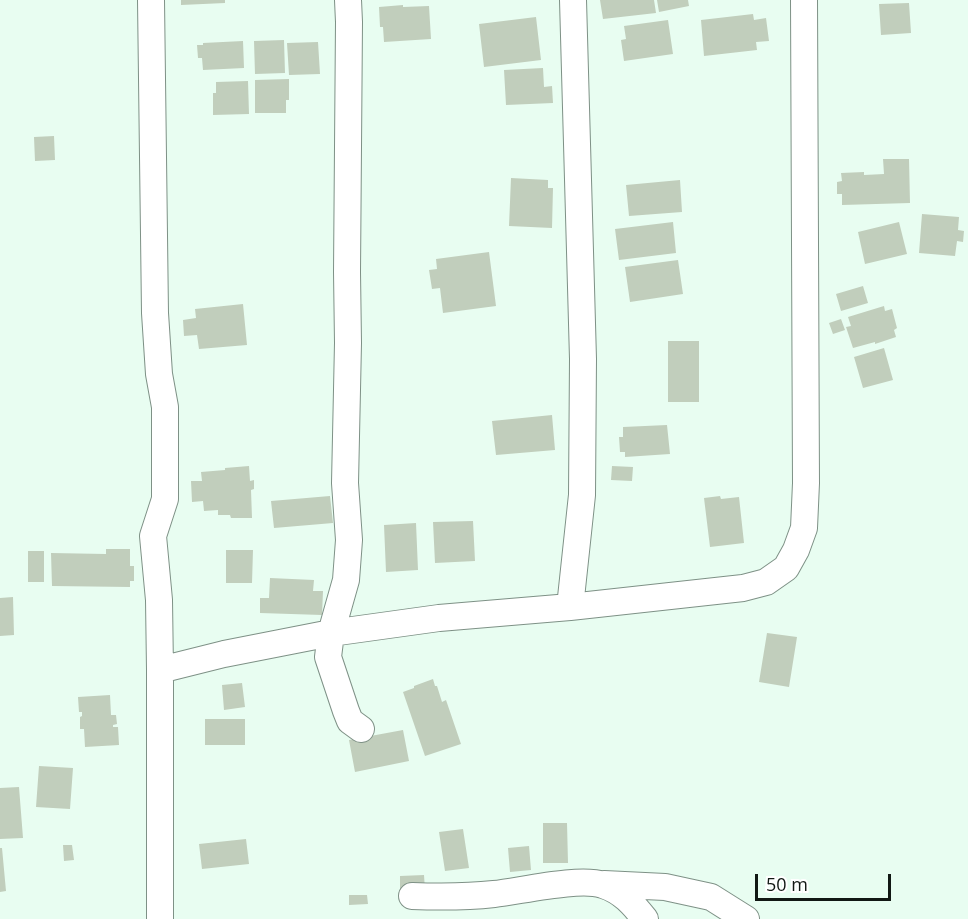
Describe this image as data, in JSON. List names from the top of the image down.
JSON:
{
  "scale_bar": "50 m"
}
